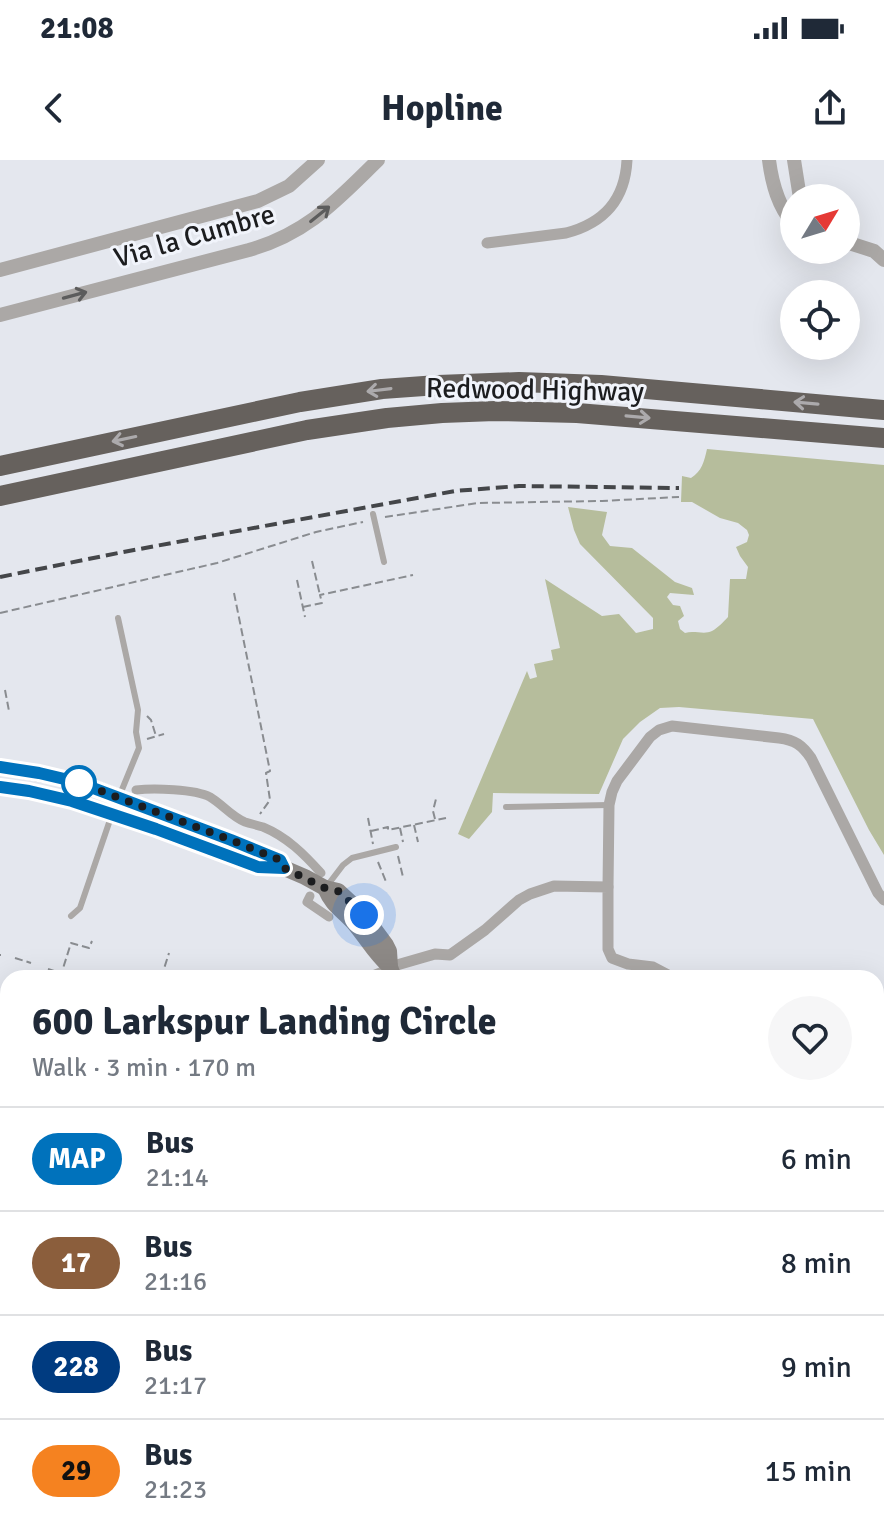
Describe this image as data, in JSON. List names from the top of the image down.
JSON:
{
  "streets": {
    "highway": ["Redwood Highway"],
    "street": ["Via la Cumbre"]
  },
  "lines": ["bus line MAP"],
  "north": "top right",
  "page": {
    "status": "21:08",
    "header": "Hopline",
    "heading": ["600 Larkspur Landing Circle", "Walk · 3 min · 170 m"],
    "list": [
      {
        "mark": "MAP",
        "name": "Bus",
        "note": "21:14",
        "value": "6 min"
      },
      {
        "mark": "17",
        "name": "Bus",
        "note": "21:16",
        "value": "8 min"
      },
      {
        "mark": "228",
        "name": "Bus",
        "note": "21:17",
        "value": "9 min"
      },
      {
        "mark": "29",
        "name": "Bus",
        "note": "21:23",
        "value": "15 min"
      }
    ]
  }
}
